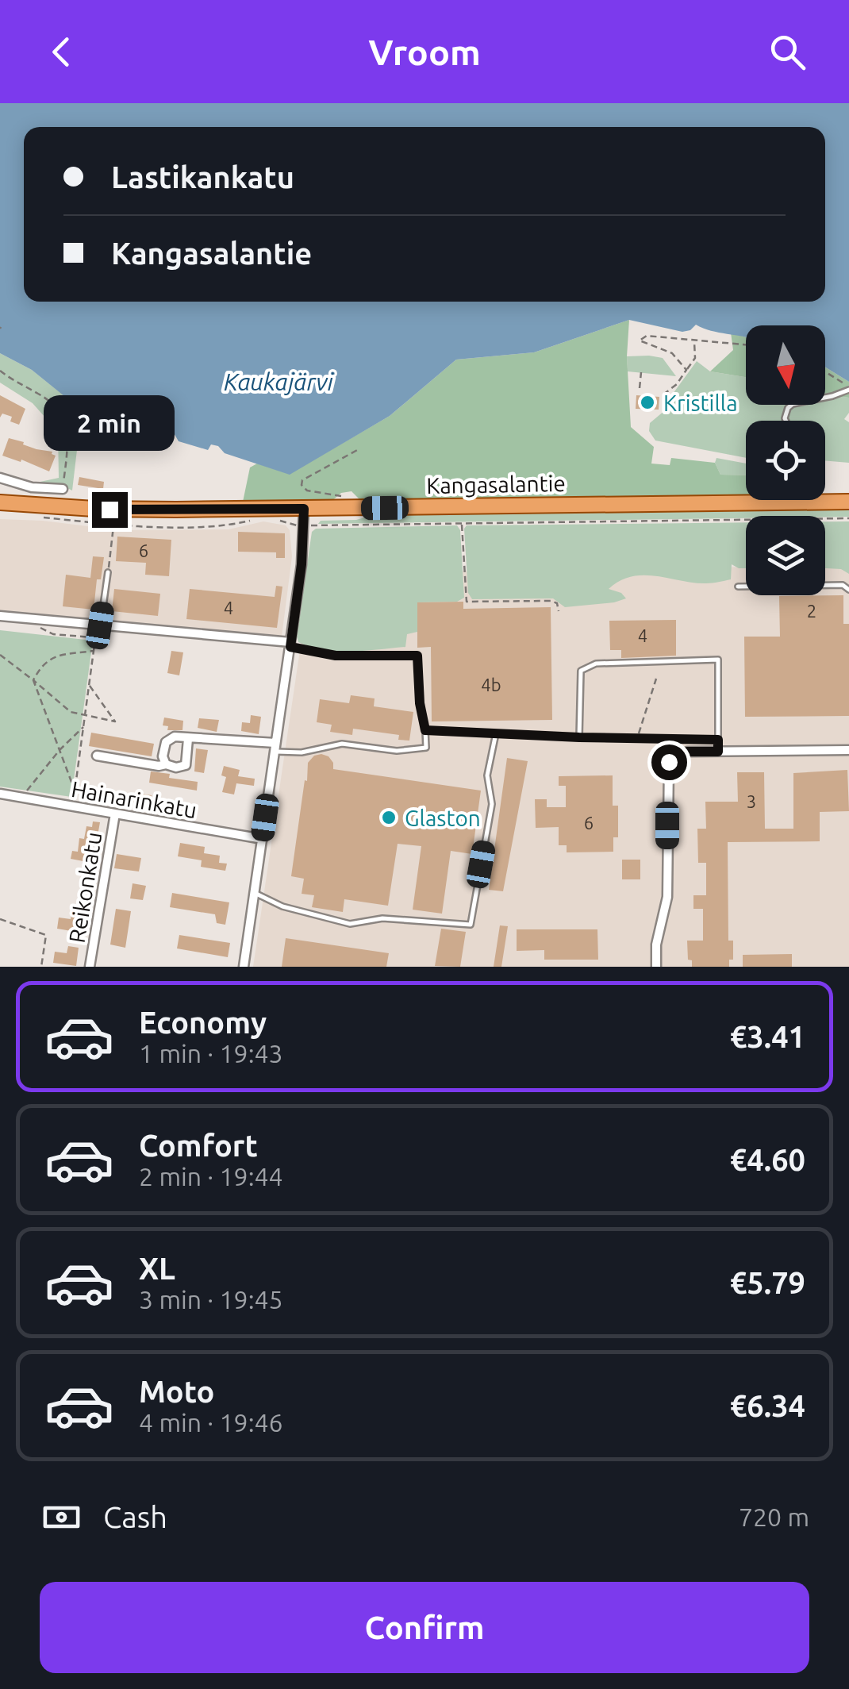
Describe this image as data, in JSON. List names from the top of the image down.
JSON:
{
  "streets": {
    "main road": ["Kangasalantie"],
    "street": ["Hainarinkatu", "Reikonkatu"]
  },
  "crossings": [
    ["Hainarinkatu", "Reikonkatu"]
  ],
  "water": ["Kaukajärvi"],
  "places": ["Kristilla", "Glaston"],
  "house_numbers": [
    "6",
    "4",
    "2",
    "4",
    "4b",
    "3",
    "6"
  ],
  "north": "bottom",
  "page": {
    "header": "Vroom",
    "banner": ["Lastikankatu", "Kangasalantie"],
    "bubble": "2 min",
    "list": [
      {
        "name": "Economy",
        "note": "1 min · 19:43",
        "value": "€3.41"
      },
      {
        "name": "Comfort",
        "note": "2 min · 19:44",
        "value": "€4.60"
      },
      {
        "name": "XL",
        "note": "3 min · 19:45",
        "value": "€5.79"
      },
      {
        "name": "Moto",
        "note": "4 min · 19:46",
        "value": "€6.34"
      }
    ],
    "pay": ["Cash", "720 m"],
    "buttons": "Confirm"
  }
}
